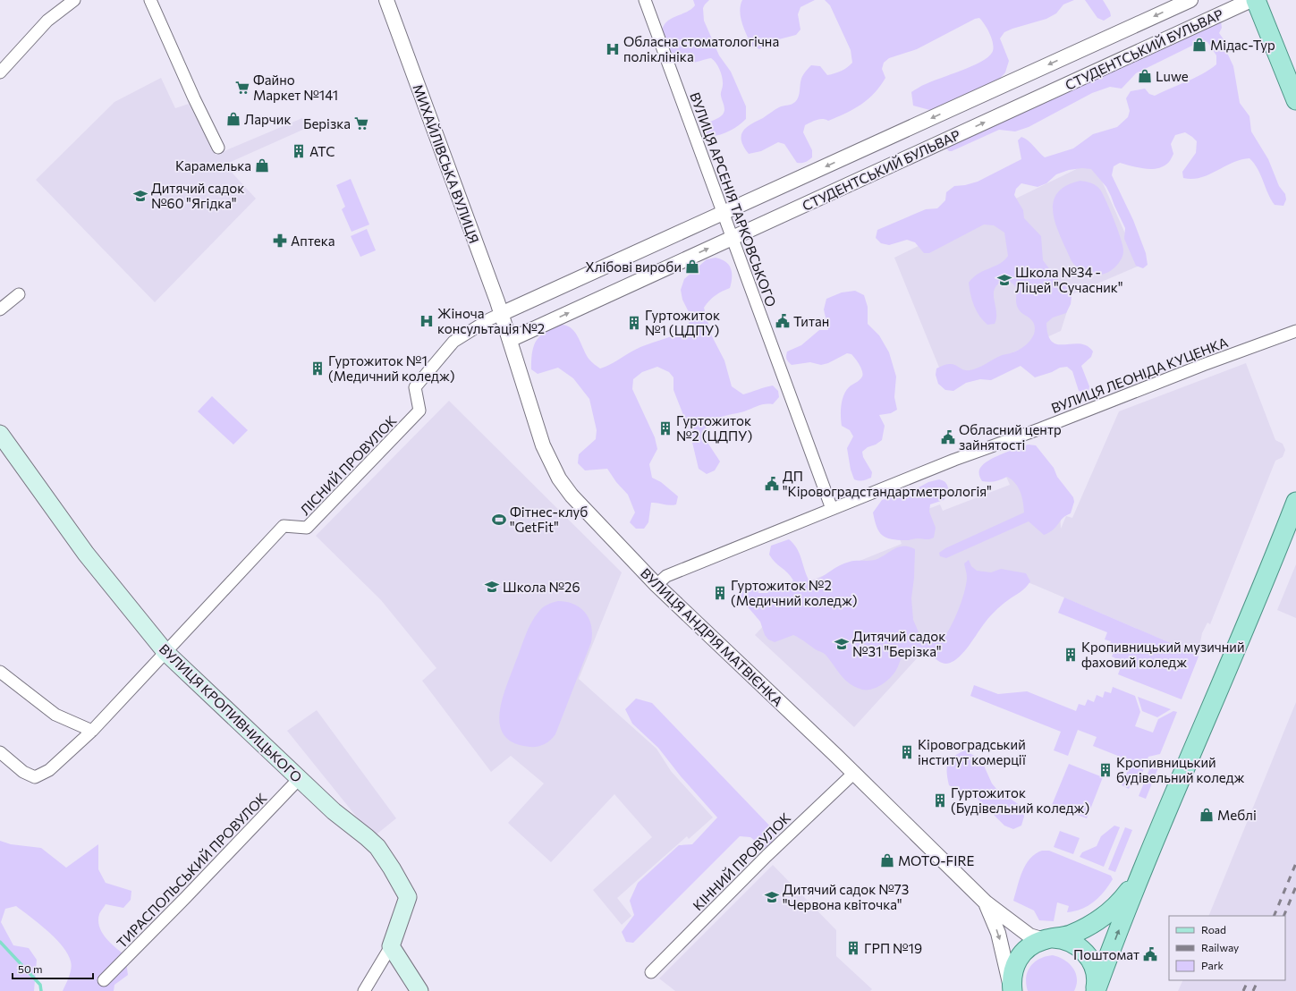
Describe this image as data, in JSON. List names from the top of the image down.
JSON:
{
  "streets": {
    "main road": ["ВУЛИЦЯ КРОПИВНИЦЬКОГО"],
    "street": [
      "СТУДЕНТСЬКИЙ БУЛЬВАР",
      "МИХАЙЛІВСЬКА ВУЛИЦЯ",
      "ВУЛИЦЯ АРСЕНІЯ ТАРКОВСЬКОГО",
      "ВУЛИЦЯ ЛЕОНІДА КУЦЕНКА",
      "ЛІСНИЙ ПРОВУЛОК",
      "ВУЛИЦЯ АНДРІЯ МАТВІЄНКА",
      "КІННИЙ ПРОВУЛОК",
      "ТИРАСПОЛЬСЬКИЙ ПРОВУЛОК"
    ]
  },
  "crossings": [
    ["СТУДЕНТСЬКИЙ БУЛЬВАР", "МИХАЙЛІВСЬКА ВУЛИЦЯ"],
    ["СТУДЕНТСЬКИЙ БУЛЬВАР", "ВУЛИЦЯ АРСЕНІЯ ТАРКОВСЬКОГО"],
    ["СТУДЕНТСЬКИЙ БУЛЬВАР", "ЛІСНИЙ ПРОВУЛОК"],
    ["СТУДЕНТСЬКИЙ БУЛЬВАР", "ВУЛИЦЯ АНДРІЯ МАТВІЄНКА"],
    ["МИХАЙЛІВСЬКА ВУЛИЦЯ", "ЛІСНИЙ ПРОВУЛОК"],
    ["МИХАЙЛІВСЬКА ВУЛИЦЯ", "ВУЛИЦЯ АНДРІЯ МАТВІЄНКА"],
    ["ВУЛИЦЯ АРСЕНІЯ ТАРКОВСЬКОГО", "ВУЛИЦЯ ЛЕОНІДА КУЦЕНКА"],
    ["ВУЛИЦЯ ЛЕОНІДА КУЦЕНКА", "ВУЛИЦЯ АНДРІЯ МАТВІЄНКА"],
    ["ЛІСНИЙ ПРОВУЛОК", "ВУЛИЦЯ АНДРІЯ МАТВІЄНКА"],
    ["ЛІСНИЙ ПРОВУЛОК", "ВУЛИЦЯ КРОПИВНИЦЬКОГО"],
    ["ВУЛИЦЯ АНДРІЯ МАТВІЄНКА", "КІННИЙ ПРОВУЛОК"],
    ["ВУЛИЦЯ КРОПИВНИЦЬКОГО", "ТИРАСПОЛЬСЬКИЙ ПРОВУЛОК"]
  ],
  "places": {
    "shop": [
      "Мідас-Тур",
      "Luwe",
      "Ларчик",
      "Карамелька",
      "Хлібові вироби",
      "Меблі",
      "МОТО-FIRE"
    ],
    "hospital": ["Обласна стоматологічна поліклініка", "Жіноча консультація №2"],
    "supermarket": ["Файно Маркет №141", "Берізка"],
    "building": [
      "АТС",
      "Гуртожиток №1 (ЦДПУ)",
      "Гуртожиток №1 (Медичний коледж)",
      "Гуртожиток №2 (ЦДПУ)",
      "Гуртожиток №2 (Медичний коледж)",
      "Кропивницький музичний фаховий коледж",
      "Кіровоградський інститут комерції",
      "Кропивницький будівельний коледж",
      "Гуртожиток (Будівельний коледж)",
      "ГРП №19"
    ],
    "school or university": [
      "Дитячий садок №60 \"Ягідка\"",
      "Школа №34 - Ліцей \"Сучасник\"",
      "Школа №26",
      "Дитячий садок №31 \"Берізка\"",
      "Дитячий садок №73 \"Червона квіточка\""
    ],
    "pharmacy": ["Аптека"],
    "public building": [
      "Титан",
      "Обласний центр зайнятості",
      "ДП \"Кіровоградстандартметрологія\"",
      "Поштомат"
    ],
    "sports": ["Фітнес-клуб \"GetFit\""]
  },
  "legend": ["Road", "Railway", "Park"],
  "scale_bar": "50 m"
}
